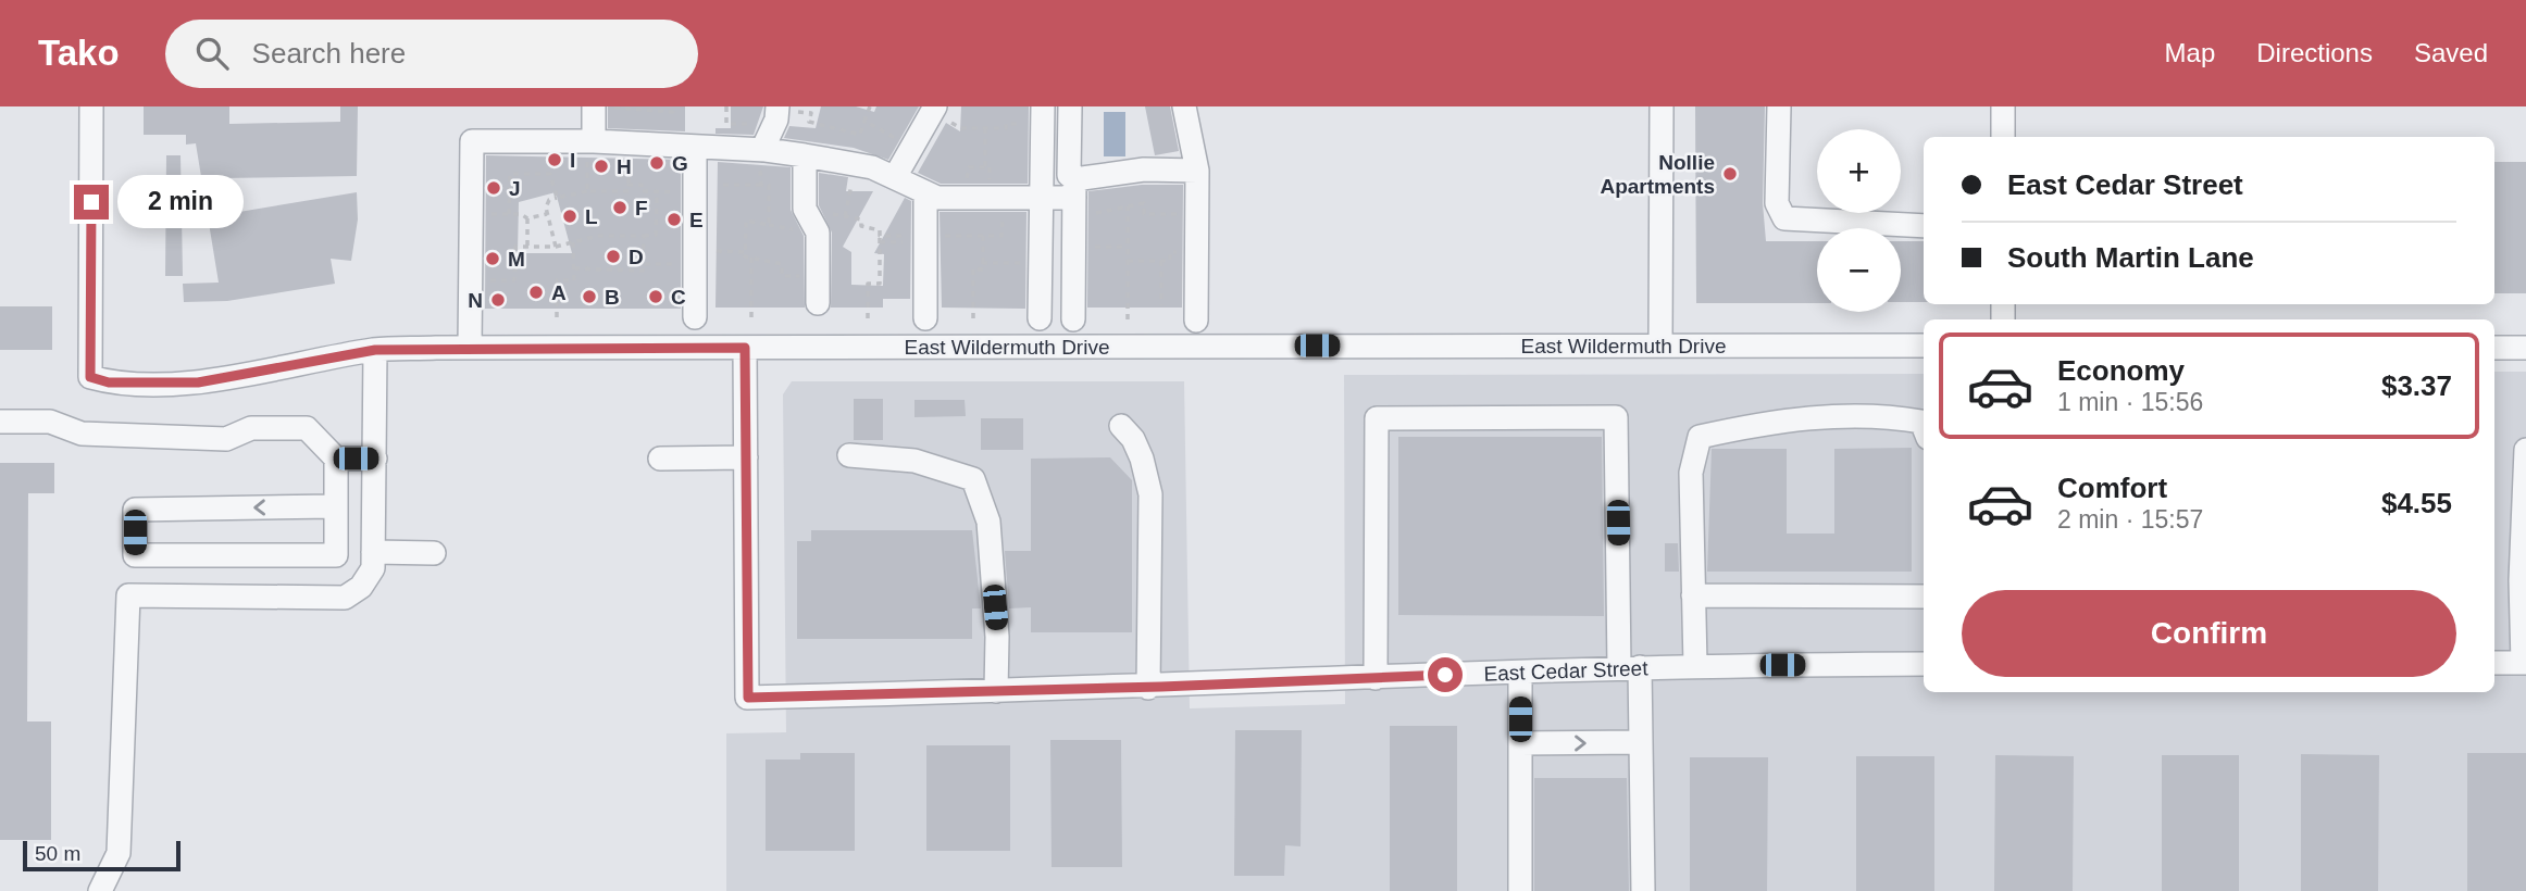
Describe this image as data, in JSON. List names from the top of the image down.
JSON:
{
  "streets": {
    "street": ["East Wildermuth Drive", "East Cedar Street"]
  },
  "places": [
    "I",
    "G",
    "H",
    "Nollie Apartments",
    "J",
    "F",
    "L",
    "E",
    "D",
    "M",
    "A",
    "B",
    "C",
    "N"
  ],
  "scale_bar": "50 m",
  "page": {
    "header": "Tako",
    "search": "Search here",
    "nav": ["Map", "Directions", "Saved"],
    "map_buttons": ["+", "−"],
    "banner": ["East Cedar Street", "South Martin Lane"],
    "bubble": "2 min",
    "list": [
      {
        "name": "Economy",
        "note": "1 min · 15:56",
        "value": "$3.37"
      },
      {
        "name": "Comfort",
        "note": "2 min · 15:57",
        "value": "$4.55"
      }
    ],
    "buttons": "Confirm",
    "scale": "50 m"
  }
}
